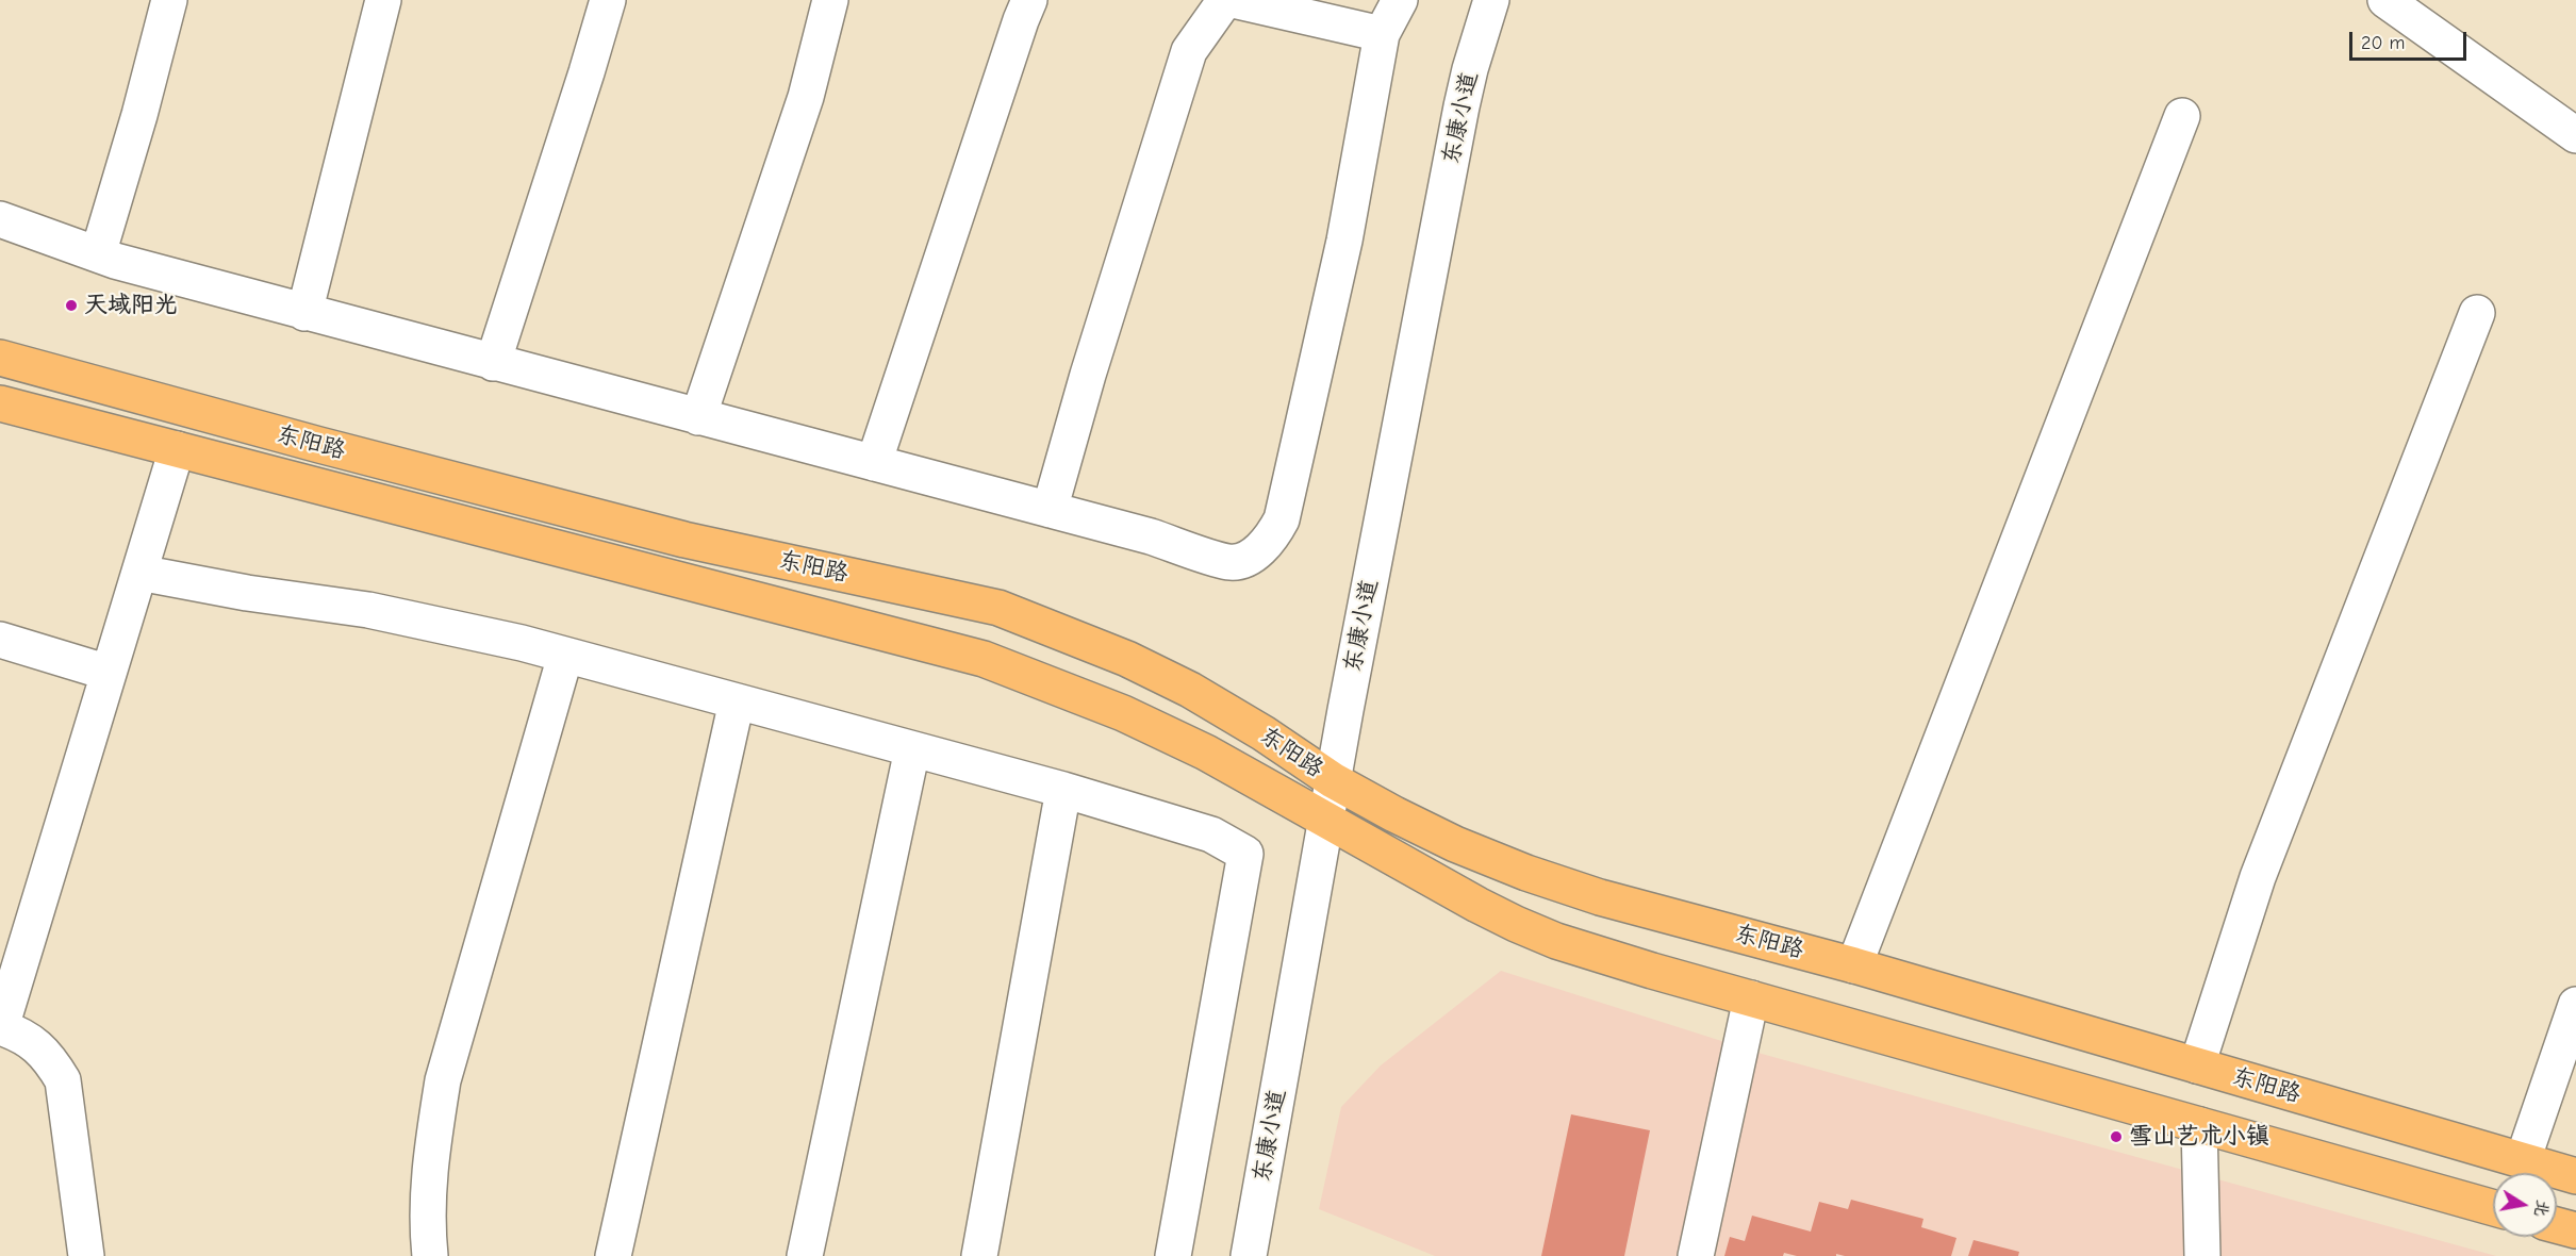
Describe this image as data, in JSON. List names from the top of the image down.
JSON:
{
  "streets": {
    "main road": ["东阳路"],
    "street": ["东康小道"]
  },
  "crossings": [
    ["东康小道", "东阳路"]
  ],
  "places": ["天域阳光", "雪山艺术小镇"],
  "scale_bar": "20 m",
  "north": "right"
}
